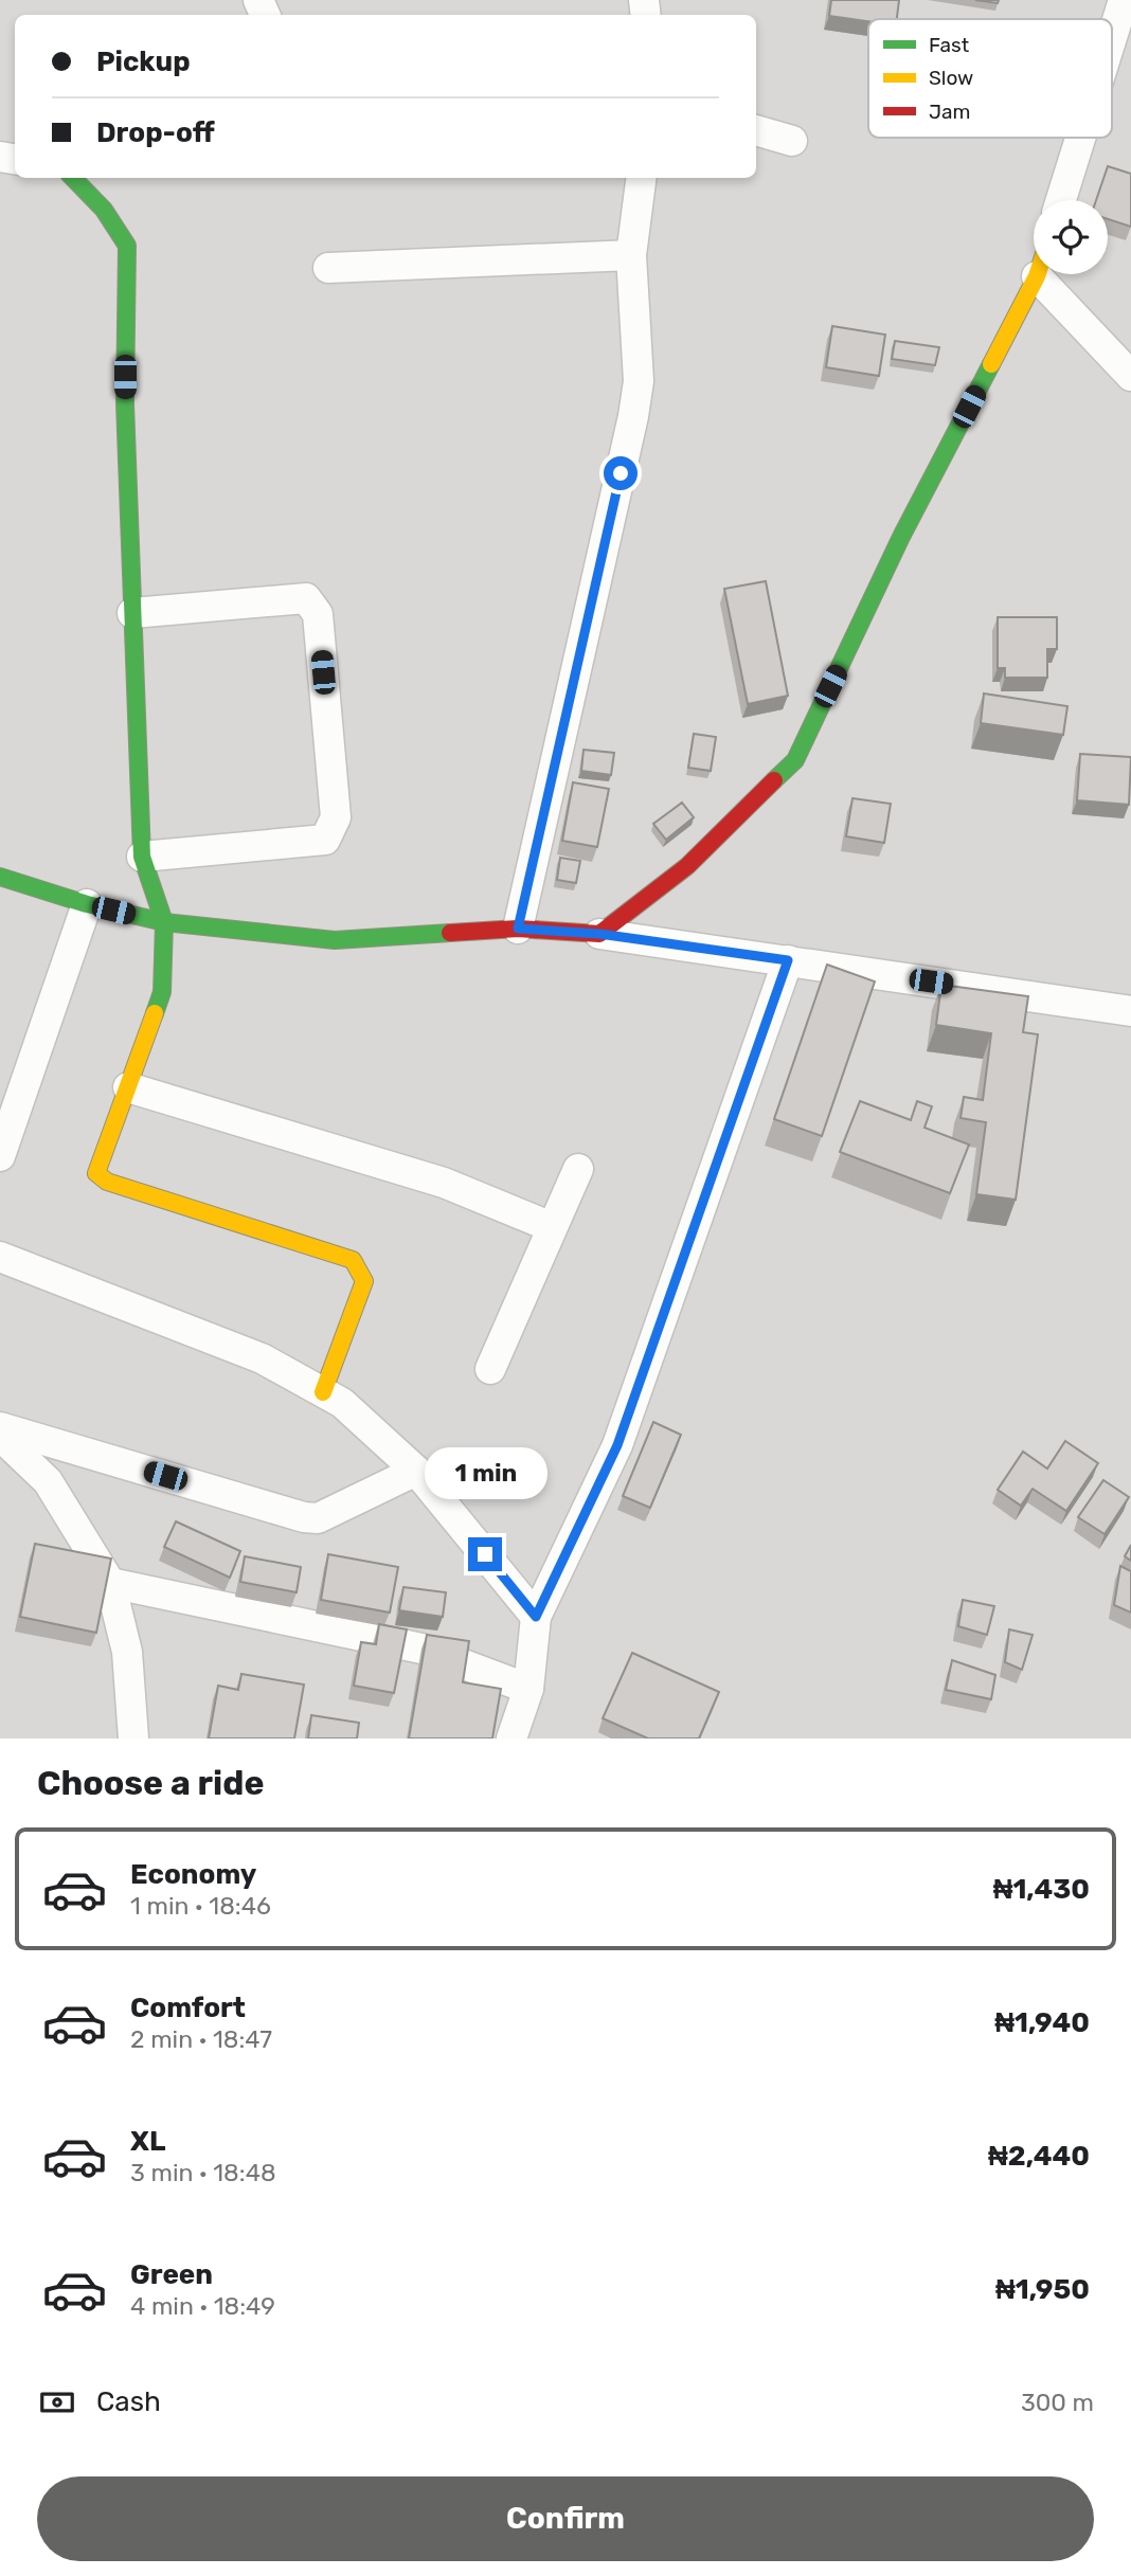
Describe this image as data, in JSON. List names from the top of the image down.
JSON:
{
  "legend": ["Fast", "Slow", "Jam"],
  "page": {
    "banner": ["Pickup", "Drop-off"],
    "bubble": "1 min",
    "heading": "Choose a ride",
    "list": [
      {
        "name": "Economy",
        "note": "1 min · 18:46",
        "value": "₦1,430"
      },
      {
        "name": "Comfort",
        "note": "2 min · 18:47",
        "value": "₦1,940"
      },
      {
        "name": "XL",
        "note": "3 min · 18:48",
        "value": "₦2,440"
      },
      {
        "name": "Green",
        "note": "4 min · 18:49",
        "value": "₦1,950"
      }
    ],
    "pay": ["Cash", "300 m"],
    "buttons": "Confirm"
  }
}
